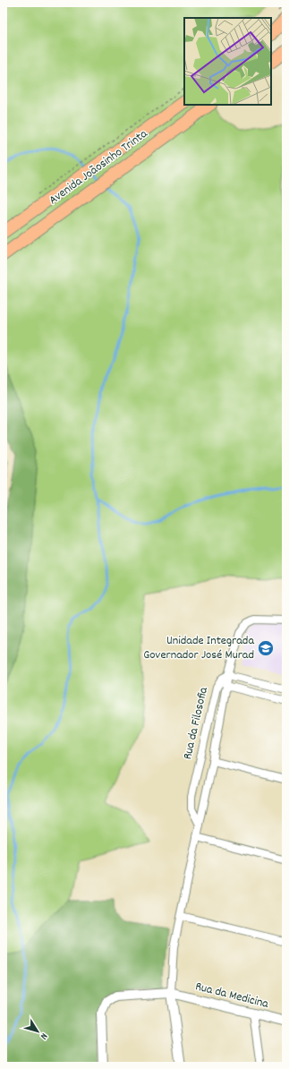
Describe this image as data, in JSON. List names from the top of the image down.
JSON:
{
  "streets": {
    "main road": ["Avenida Joãosinho Trinta"],
    "street": ["Rua da Filosofia", "Rua da Medicina"]
  },
  "crossings": [
    ["Rua da Filosofia", "Rua da Medicina"]
  ],
  "places": {
    "school or university": ["Unidade Integrada Governador José Murad"]
  },
  "north": "bottom right"
}
